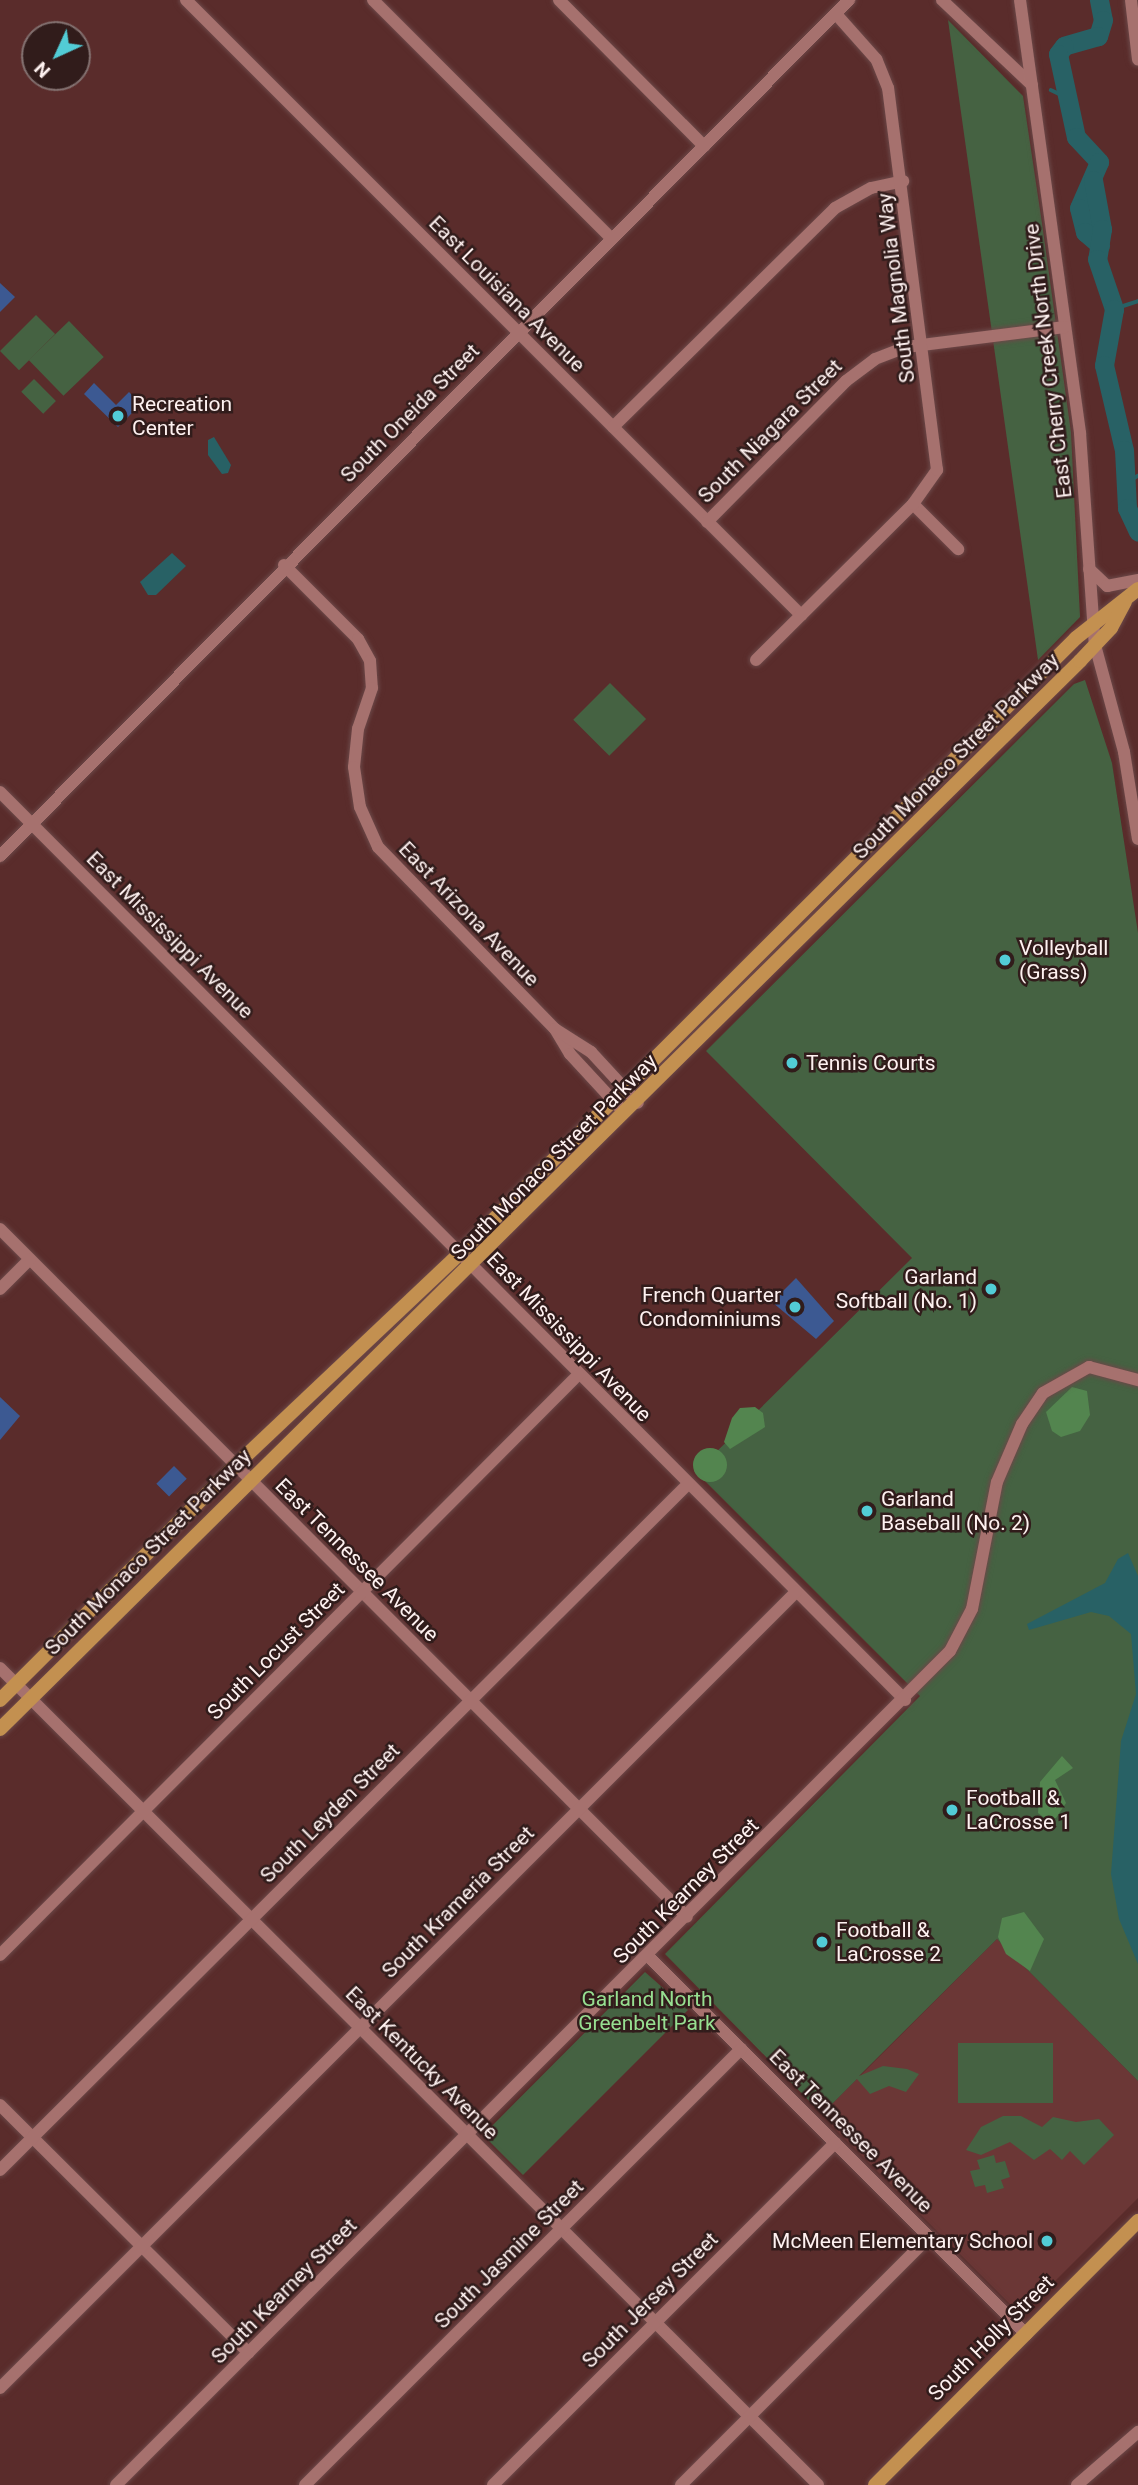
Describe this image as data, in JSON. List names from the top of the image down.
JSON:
{
  "streets": {
    "main road": ["South Monaco Street Parkway", "South Holly Street"],
    "street": [
      "South Magnolia Way",
      "East Louisiana Avenue",
      "East Cherry Creek North Drive",
      "South Oneida Street",
      "South Niagara Street",
      "East Arizona Avenue",
      "East Mississippi Avenue",
      "East Tennessee Avenue",
      "South Locust Street",
      "South Leyden Street",
      "South Kearney Street",
      "South Krameria Street",
      "East Kentucky Avenue",
      "South Jasmine Street",
      "South Jersey Street"
    ]
  },
  "crossings": [
    ["South Magnolia Way", "East Louisiana Avenue"],
    ["South Magnolia Way", "South Oneida Street"],
    ["South Magnolia Way", "South Niagara Street"],
    ["East Louisiana Avenue", "South Oneida Street"],
    ["East Louisiana Avenue", "South Niagara Street"],
    ["East Cherry Creek North Drive", "South Niagara Street"],
    ["East Cherry Creek North Drive", "South Monaco Street Parkway"],
    ["South Oneida Street", "East Arizona Avenue"],
    ["South Oneida Street", "East Mississippi Avenue"],
    ["South Monaco Street Parkway", "East Arizona Avenue"],
    ["South Monaco Street Parkway", "East Mississippi Avenue"],
    ["South Monaco Street Parkway", "East Tennessee Avenue"],
    ["South Monaco Street Parkway", "East Kentucky Avenue"],
    ["East Mississippi Avenue", "South Locust Street"],
    ["East Mississippi Avenue", "South Leyden Street"],
    ["East Mississippi Avenue", "South Kearney Street"],
    ["East Mississippi Avenue", "South Krameria Street"],
    ["East Tennessee Avenue", "South Locust Street"],
    ["East Tennessee Avenue", "South Leyden Street"],
    ["East Tennessee Avenue", "South Kearney Street"],
    ["East Tennessee Avenue", "South Krameria Street"],
    ["East Tennessee Avenue", "South Jasmine Street"],
    ["East Tennessee Avenue", "South Jersey Street"],
    ["East Tennessee Avenue", "South Holly Street"],
    ["South Locust Street", "East Kentucky Avenue"],
    ["South Leyden Street", "East Kentucky Avenue"],
    ["South Kearney Street", "East Kentucky Avenue"],
    ["South Krameria Street", "East Kentucky Avenue"],
    ["East Kentucky Avenue", "South Jasmine Street"],
    ["East Kentucky Avenue", "South Jersey Street"]
  ],
  "parks": ["Garland North Greenbelt Park"],
  "places": [
    "Recreation Center",
    "Volleyball (Grass)",
    "Tennis Courts",
    "Garland Softball (No. 1)",
    "French Quarter Condominiums",
    "Garland Baseball (No. 2)",
    "Football & LaCrosse 1",
    "Football & LaCrosse 2",
    "McMeen Elementary School"
  ],
  "north": "bottom left"
}
